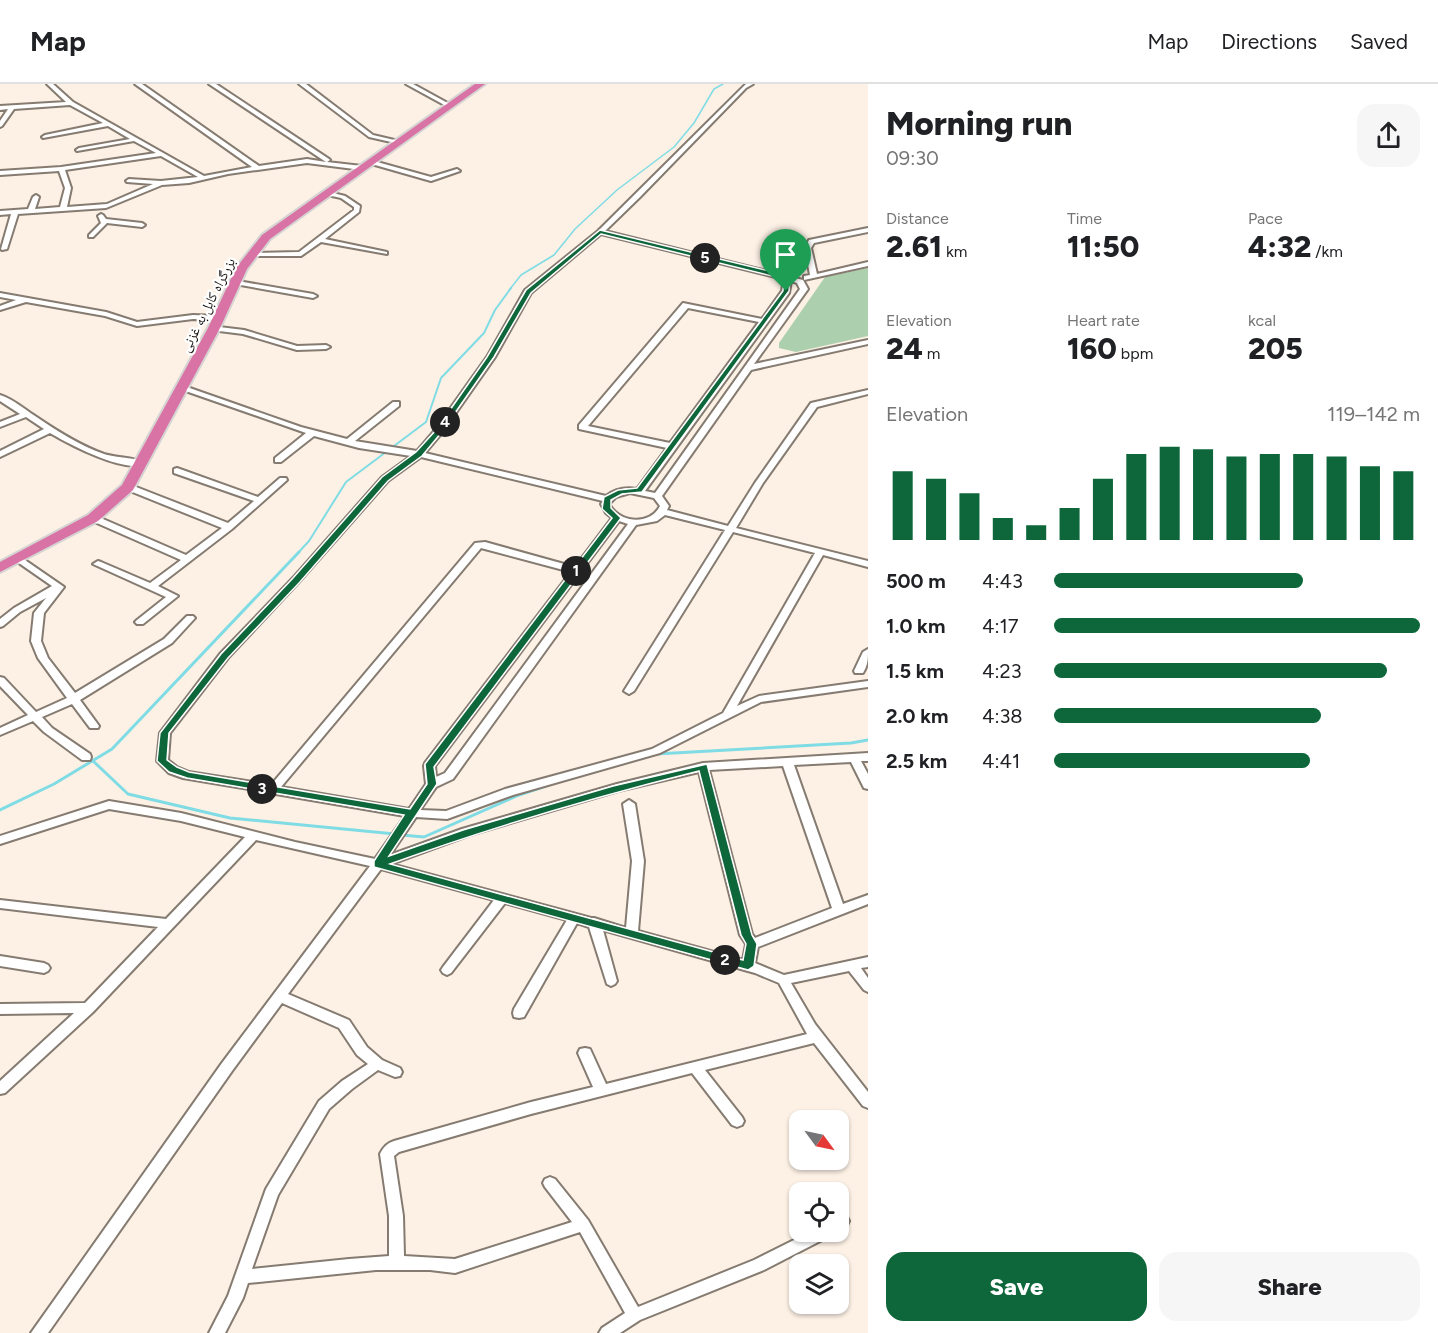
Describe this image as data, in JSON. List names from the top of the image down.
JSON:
{
  "streets": {
    "highway": ["بزرگراه کابل به غزنی"]
  },
  "north": "bottom right",
  "page": {
    "header": "Map",
    "nav": ["Map", "Directions", "Saved"],
    "heading": ["Morning run", "09:30"],
    "stats": [
      ["Distance", "2.61 km"],
      ["Time", "11:50"],
      ["Pace", "4:32 /km"],
      ["Elevation", "24 m"],
      ["Heart rate", "160 bpm"],
      ["kcal", "205"]
    ],
    "pins": [
      "5",
      "4",
      "1",
      "3",
      "2"
    ],
    "chart": ["Elevation", "119–142 m"],
    "list": [
      {
        "name": "500 m",
        "note": "4:43"
      },
      {
        "name": "1.0 km",
        "note": "4:17"
      },
      {
        "name": "1.5 km",
        "note": "4:23"
      },
      {
        "name": "2.0 km",
        "note": "4:38"
      },
      {
        "name": "2.5 km",
        "note": "4:41"
      }
    ],
    "buttons": ["Save", "Share"]
  }
}
